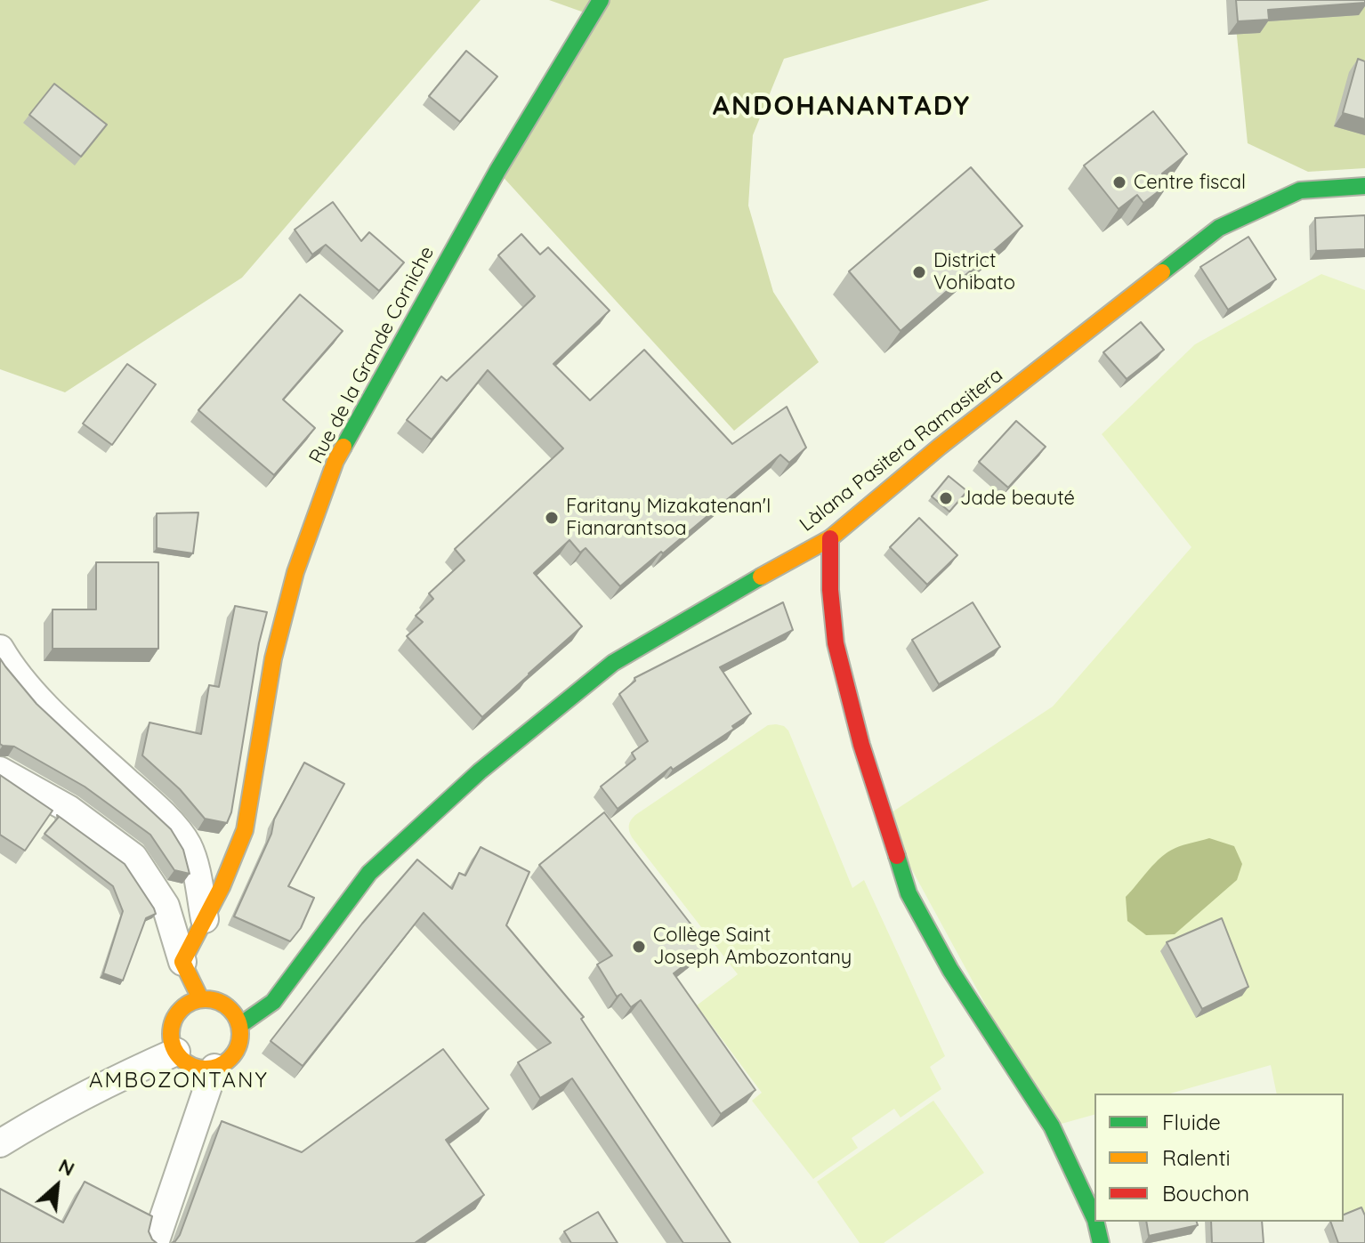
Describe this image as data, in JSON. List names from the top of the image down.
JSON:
{
  "streets": {
    "street": ["Rue de la Grande Corniche", "Làlana Pasitera Ramasitera"]
  },
  "districts": ["ANDOHANANTADY", "AMBOZONTANY"],
  "places": [
    "Centre fiscal",
    "District Vohibato",
    "Jade beauté",
    "Faritany Mizakatenan'I Fianarantsoa",
    "Collège Saint Joseph Ambozontany"
  ],
  "legend": ["Fluide", "Ralenti", "Bouchon"],
  "north": "top right"
}
